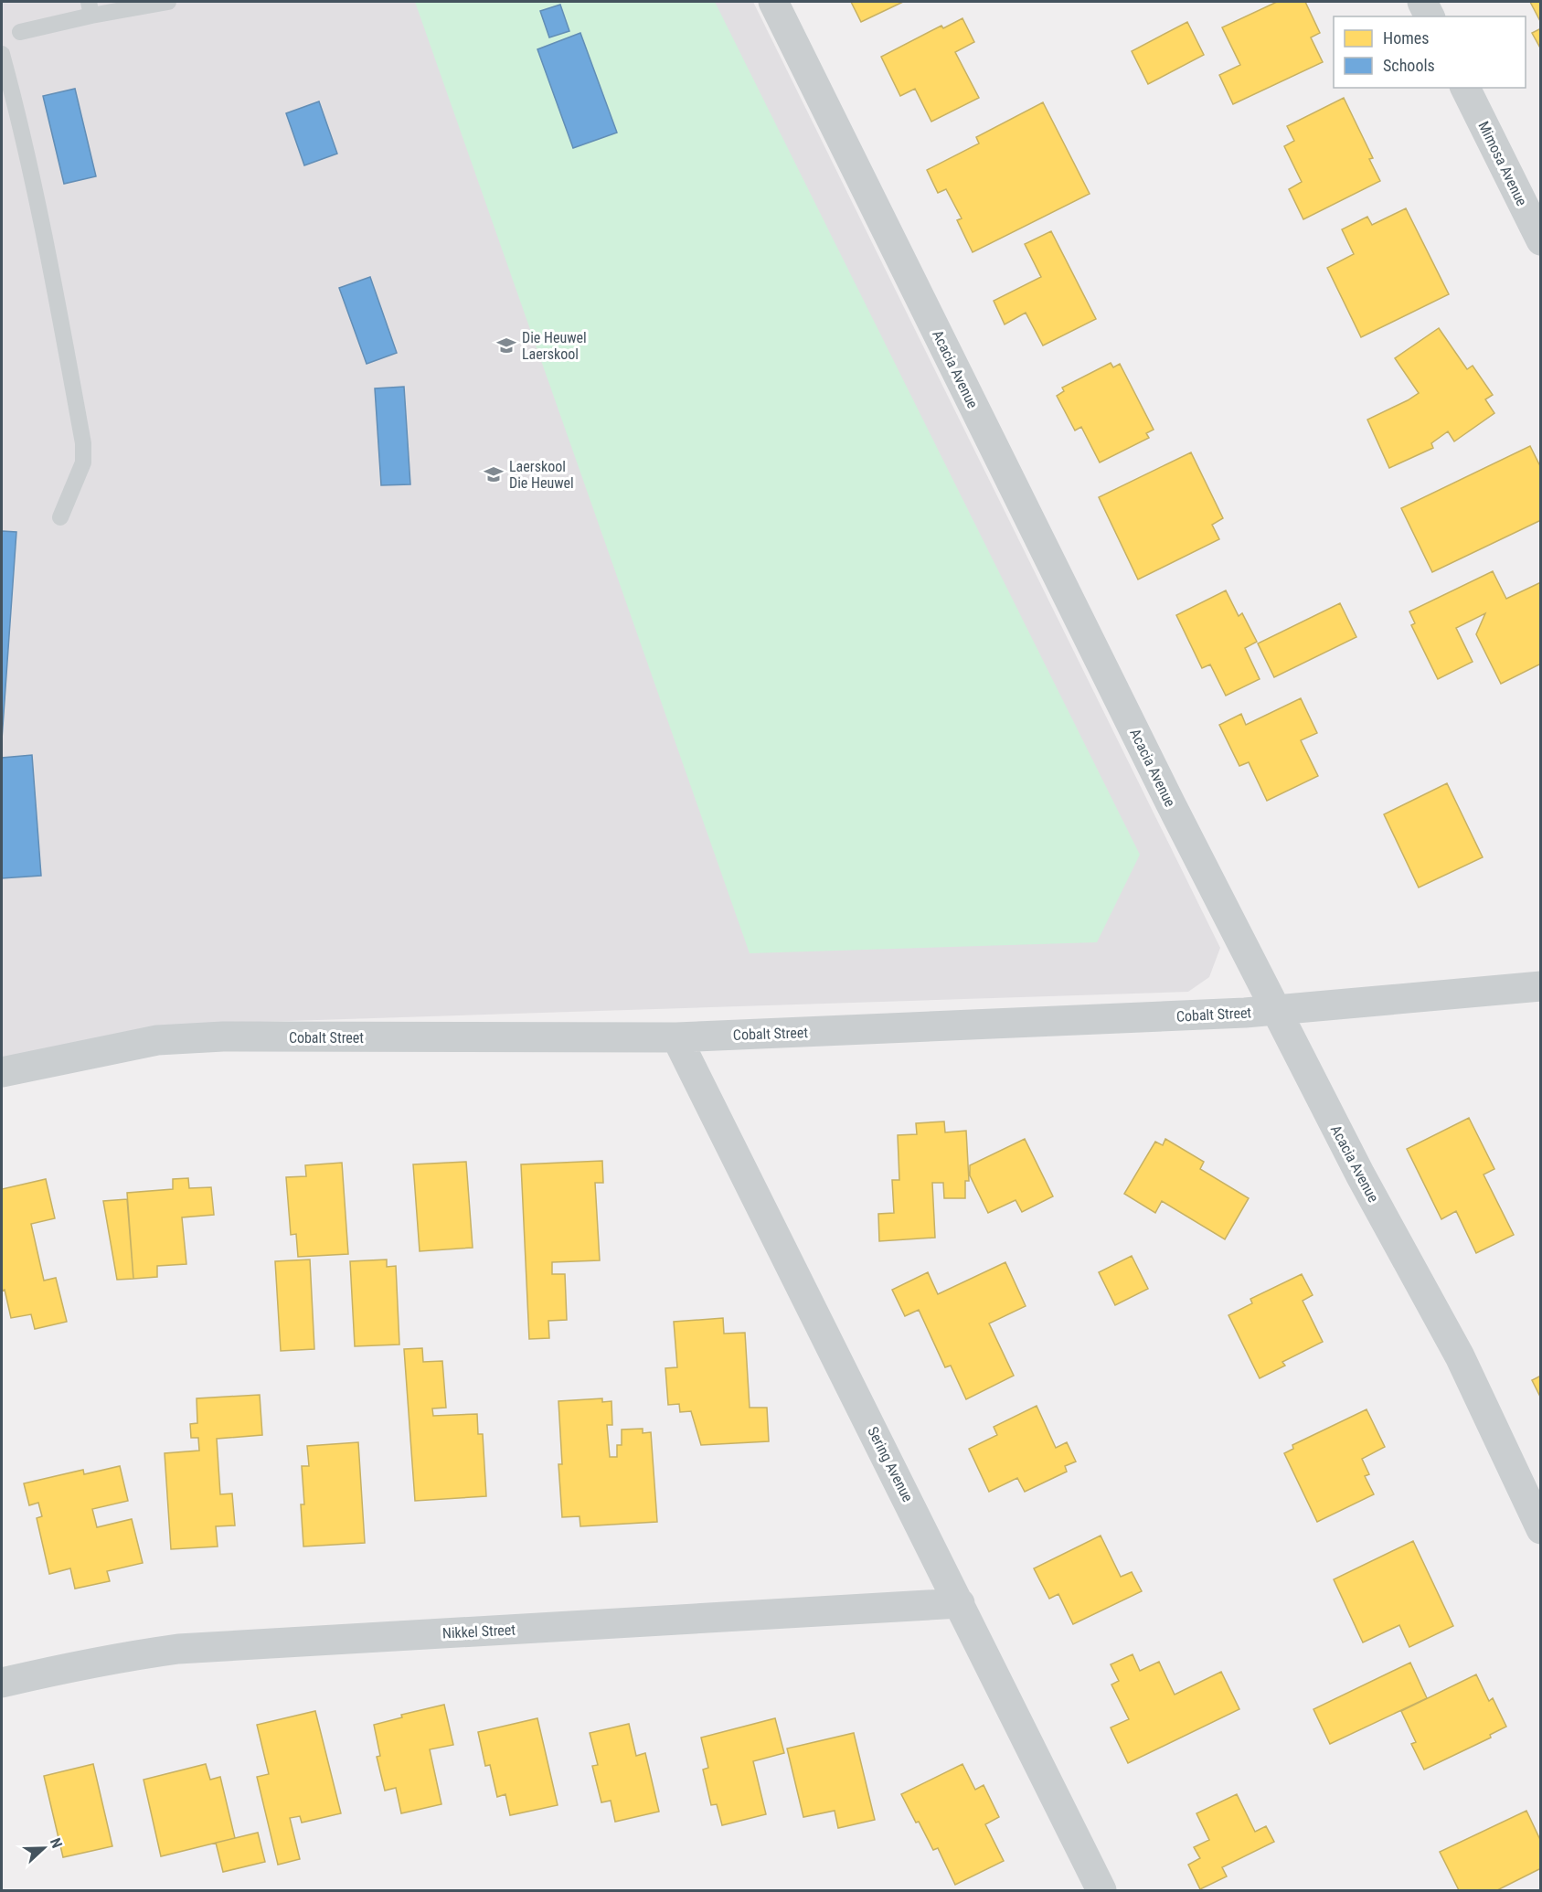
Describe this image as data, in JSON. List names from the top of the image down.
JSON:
{
  "streets": {
    "street": [
      "Mimosa Avenue",
      "Acacia Avenue",
      "Cobalt Street",
      "Sering Avenue",
      "Nikkel Street"
    ]
  },
  "crossings": [
    ["Acacia Avenue", "Cobalt Street"],
    ["Cobalt Street", "Sering Avenue"],
    ["Sering Avenue", "Nikkel Street"]
  ],
  "places": {
    "school or university": ["Die Heuwel Laerskool", "Laerskool Die Heuwel"]
  },
  "legend": ["Homes", "Schools"],
  "north": "right"
}
